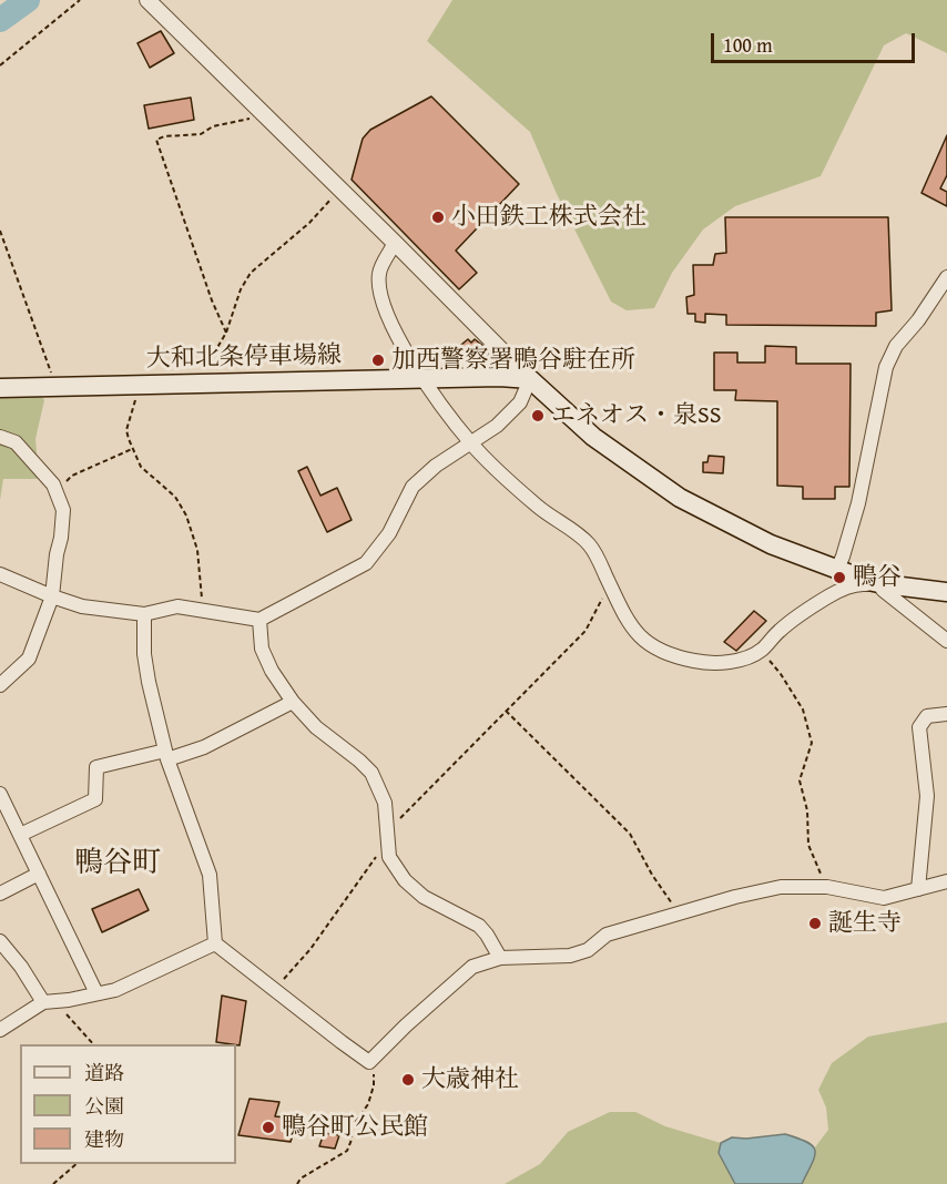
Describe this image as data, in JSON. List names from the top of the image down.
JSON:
{
  "streets": {
    "main road": ["大和北条停車場線"]
  },
  "districts": ["鴨谷町"],
  "places": [
    "小田鉄工株式会社",
    "加西警察署鴨谷駐在所",
    "エネオス・泉SS",
    "鴨谷",
    "誕生寺",
    "大歳神社",
    "鴨谷町公民館"
  ],
  "legend": ["道路", "公園", "建物"],
  "scale_bar": "100 m"
}
